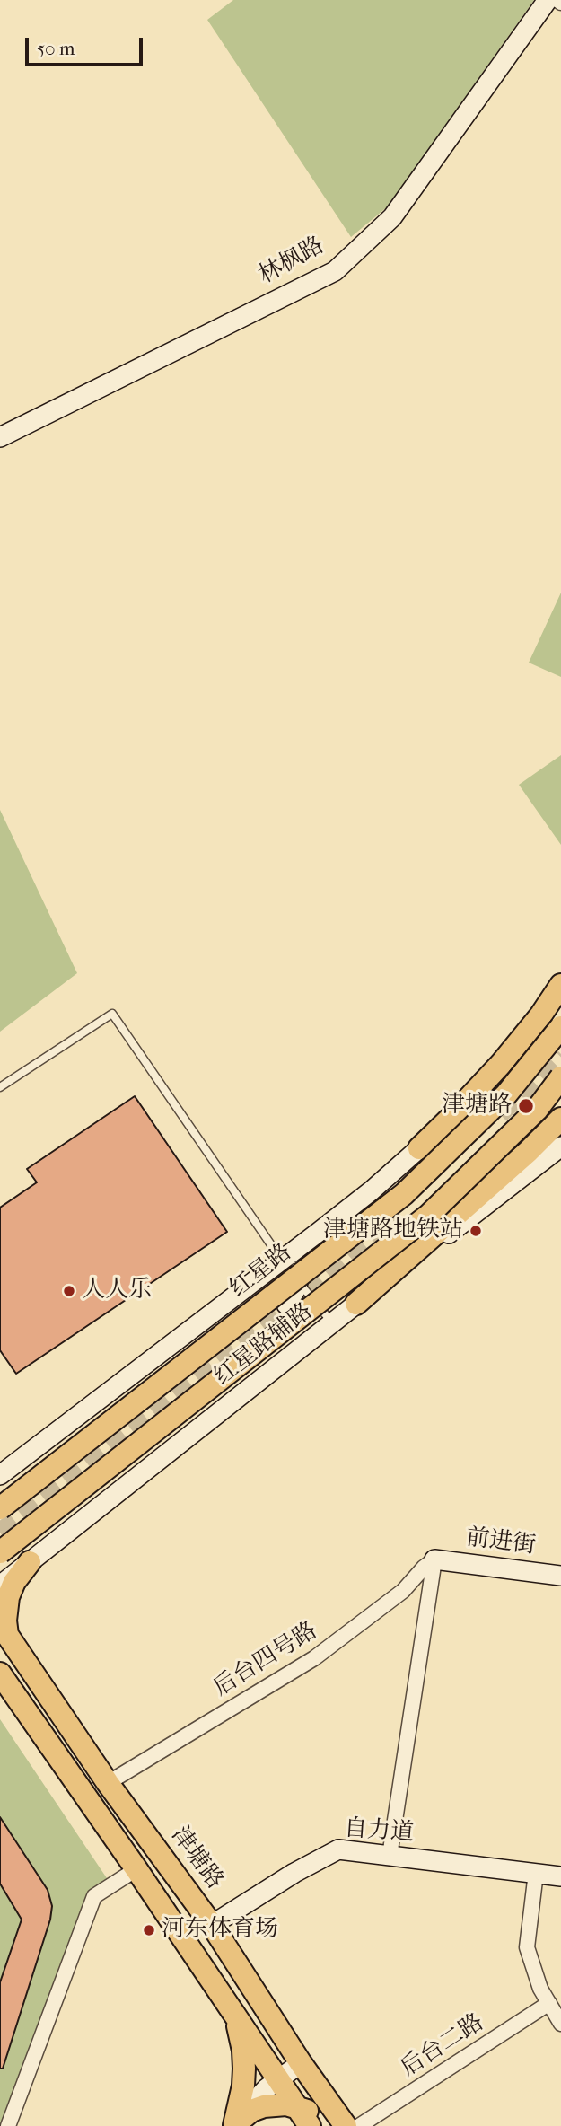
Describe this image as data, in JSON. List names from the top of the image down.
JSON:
{
  "streets": {
    "main road": [
      "林枫路",
      "红星路",
      "红星路辅路",
      "前进街",
      "自力道",
      "津塘路"
    ],
    "street": ["后台四号路", "后台二路"]
  },
  "crossings": [
    ["前进街", "后台四号路"],
    ["后台四号路", "津塘路"],
    ["自力道", "津塘路"]
  ],
  "places": [
    "津塘路",
    "津塘路地铁站",
    "人人乐",
    "河东体育场"
  ],
  "scale_bar": "50 m"
}
